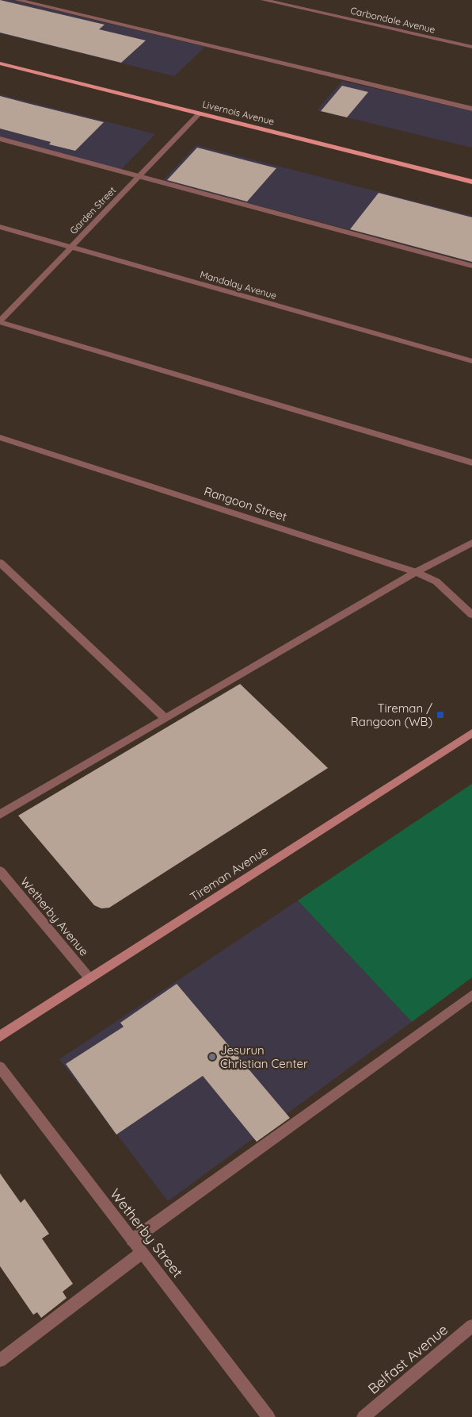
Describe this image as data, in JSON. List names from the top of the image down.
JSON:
{
  "streets": {
    "main road": ["Livernois Avenue"],
    "street": [
      "Carbondale Avenue",
      "Garden Street",
      "Mandalay Avenue",
      "Rangoon Street",
      "Tireman Avenue",
      "Wetherby Avenue",
      "Wetherby Street",
      "Belfast Avenue"
    ]
  },
  "crossings": [
    ["Livernois Avenue", "Garden Street"],
    ["Garden Street", "Mandalay Avenue"],
    ["Tireman Avenue", "Wetherby Avenue"]
  ],
  "places": {
    "transit": ["Tireman / Rangoon (WB)"],
    "other": ["Jesurun Christian Center"]
  }
}
